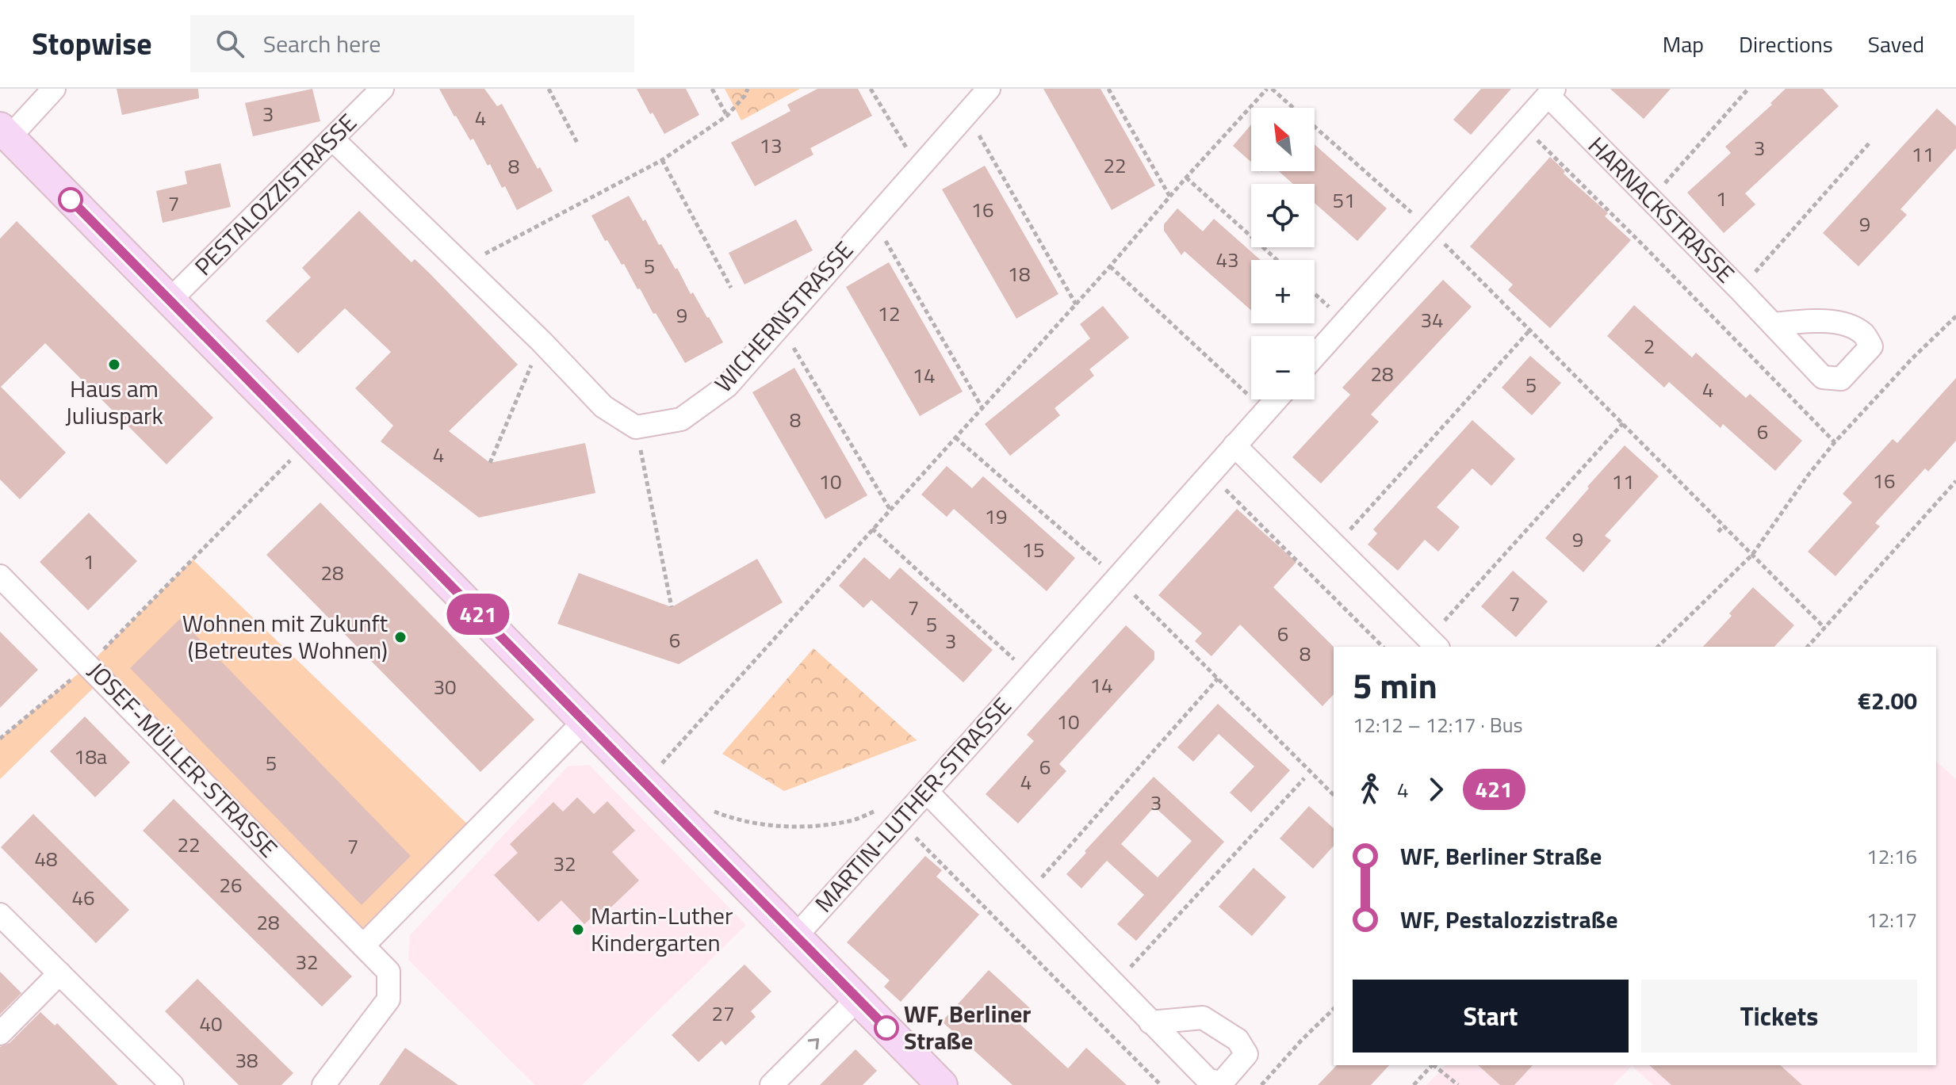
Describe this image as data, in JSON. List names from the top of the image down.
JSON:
{
  "streets": {
    "street": [
      "PESTALOZZISTRASSE",
      "HARNACKSTRASSE",
      "WICHERNSTRASSE",
      "JOSEF-MÜLLER-STRASSE",
      "MARTIN-LUTHER-STRASSE"
    ]
  },
  "places": [
    "Haus am Juliuspark",
    "Wohnen mit Zukunft (Betreutes Wohnen)",
    "Martin-Luther Kindergarten",
    "WF, Berliner Straße"
  ],
  "lines": ["bus line 421"],
  "house_numbers": [
    "3",
    "4",
    "13",
    "3",
    "11",
    "22",
    "8",
    "1",
    "51",
    "7",
    "16",
    "9",
    "43",
    "5",
    "18",
    "12",
    "9",
    "34",
    "2",
    "28",
    "14",
    "5",
    "4",
    "8",
    "6",
    "4",
    "16",
    "10",
    "11",
    "19",
    "9",
    "15",
    "1",
    "28",
    "7",
    "7",
    "5",
    "6",
    "6",
    "3",
    "8",
    "14",
    "30",
    "10",
    "18a",
    "5",
    "6",
    "4",
    "3",
    "22",
    "7",
    "48",
    "32",
    "26",
    "46",
    "28",
    "32",
    "27",
    "40",
    "38"
  ],
  "north": "top left",
  "page": {
    "header": "Stopwise",
    "search": "Search here",
    "nav": ["Map", "Directions", "Saved"],
    "on_map": "421",
    "map_buttons": ["+", "−"],
    "heading": ["5 min", "12:12 – 12:17 · Bus", "€2.00"],
    "legs": ["4", "421"],
    "list": [
      {
        "name": "WF, Berliner Straße",
        "value": "12:16"
      },
      {
        "name": "WF, Pestalozzistraße",
        "value": "12:17"
      }
    ],
    "buttons": ["Start", "Tickets"]
  }
}
